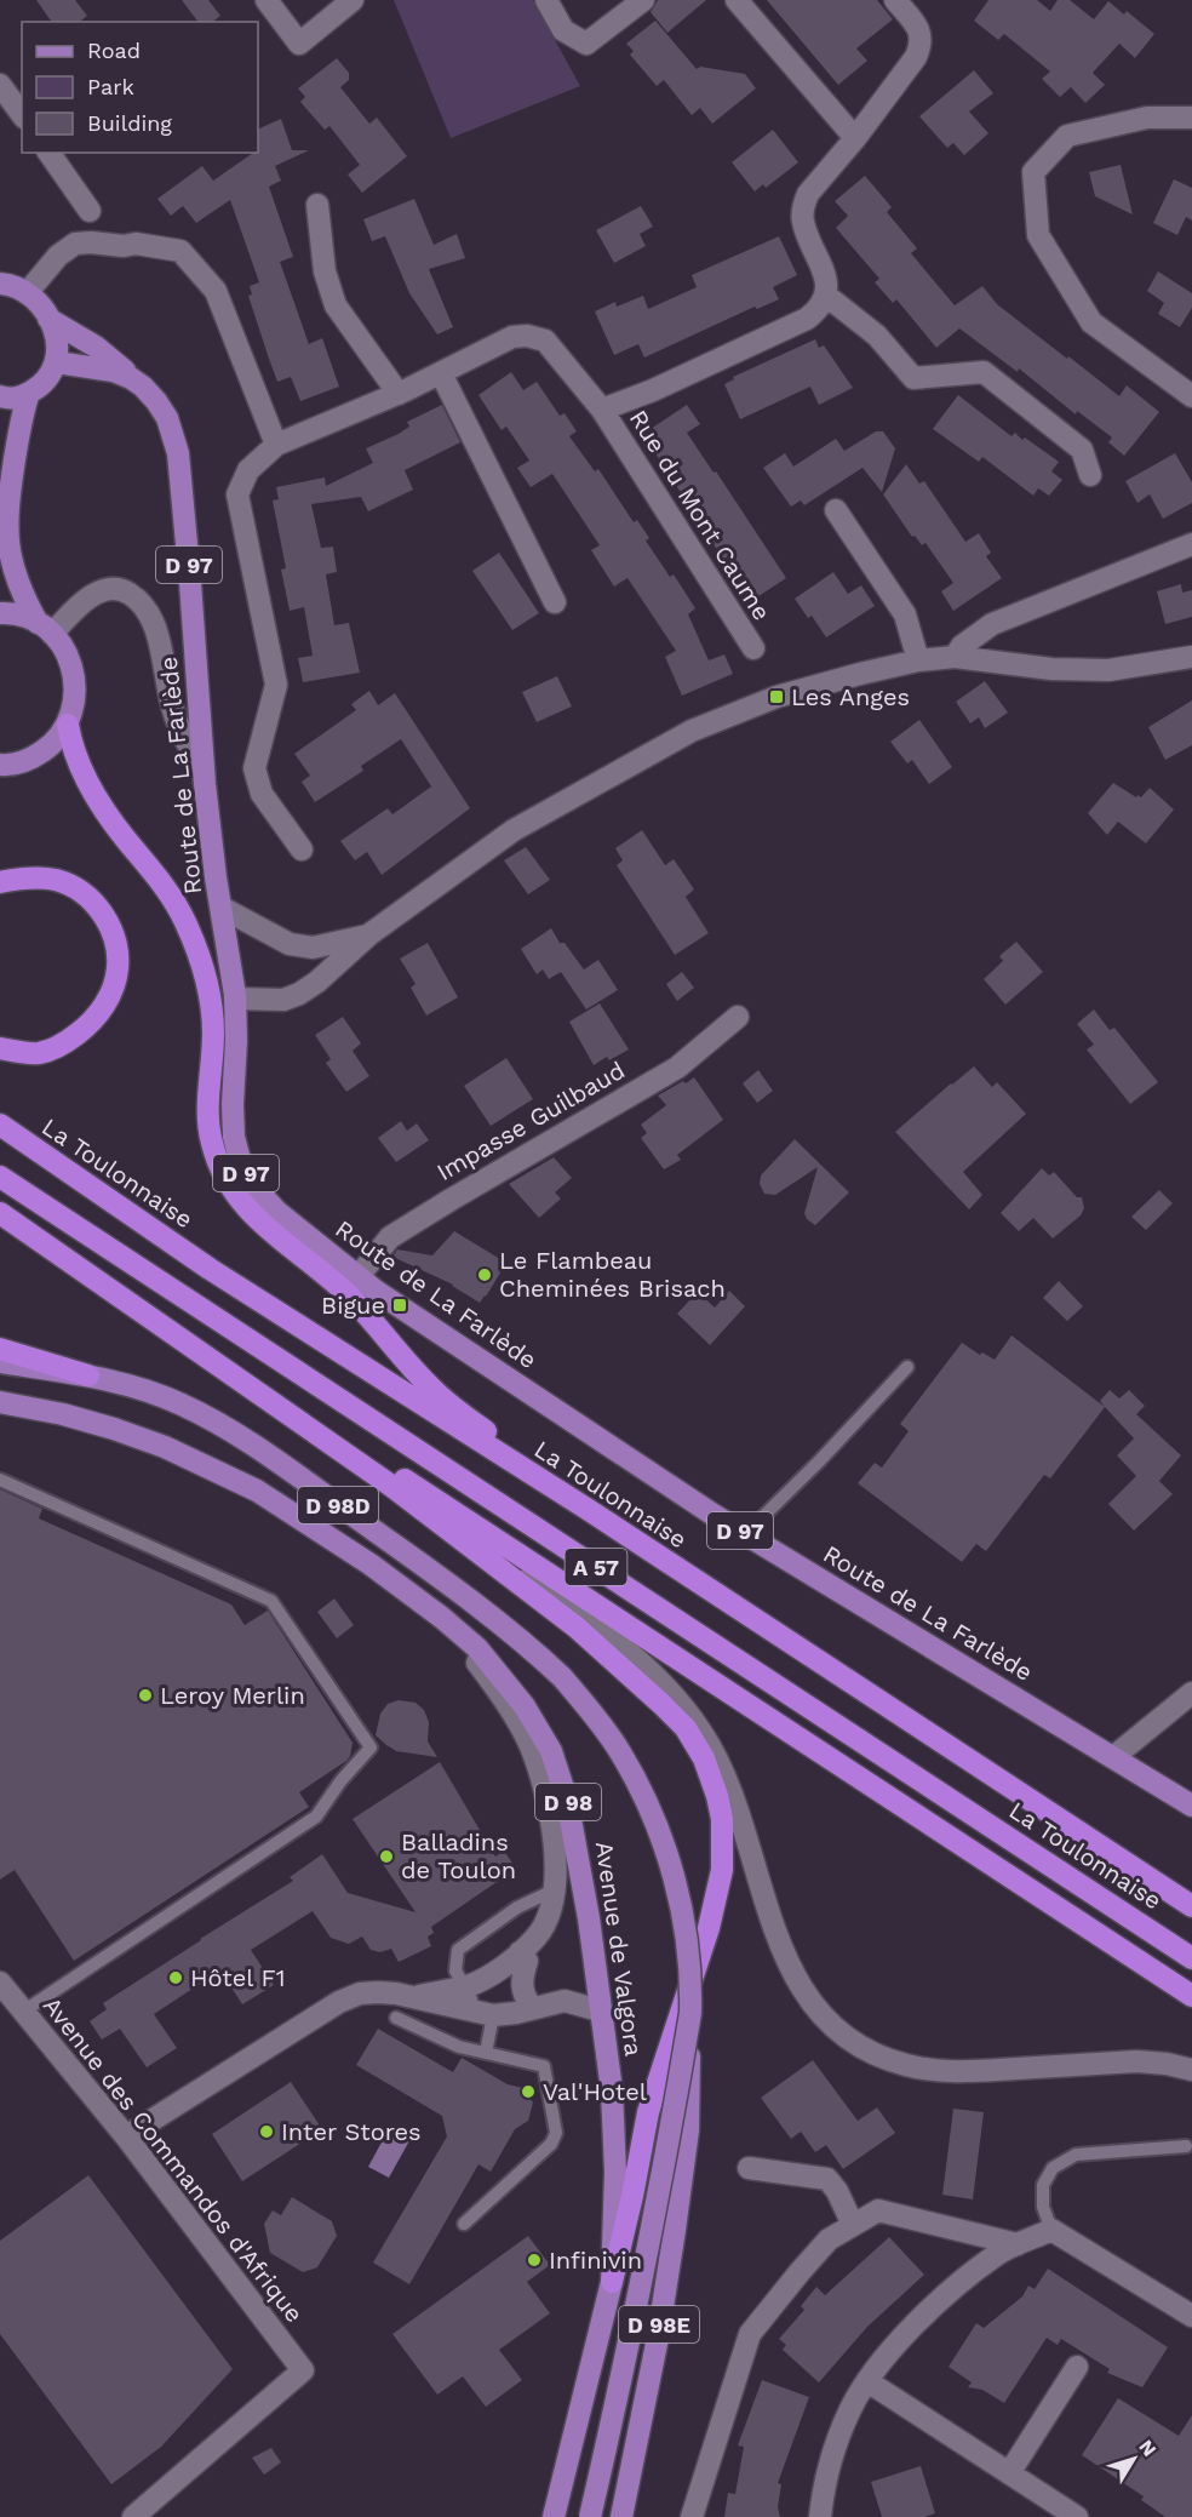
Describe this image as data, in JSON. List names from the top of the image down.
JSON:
{
  "streets": {
    "highway": ["La Toulonnaise", "A 57"],
    "main road": [
      "D 97",
      "Route de La Farlède",
      "D 98D",
      "D 98",
      "Avenue de Valgora",
      "D 98E"
    ],
    "street": ["Rue du Mont Caume", "Impasse Guilbaud", "Avenue des Commandos d'Afrique"]
  },
  "crossings": [
    ["Route de La Farlède", "Impasse Guilbaud"],
    ["D 98D", "D 98E"]
  ],
  "places": {
    "transit": ["Les Anges", "Bigue"],
    "other": [
      "Le Flambeau Cheminées Brisach",
      "Leroy Merlin",
      "Balladins de Toulon",
      "Hôtel F1",
      "Val'Hotel",
      "Inter Stores",
      "Infinivin"
    ]
  },
  "legend": ["Road", "Park", "Building"],
  "north": "top right"
}
